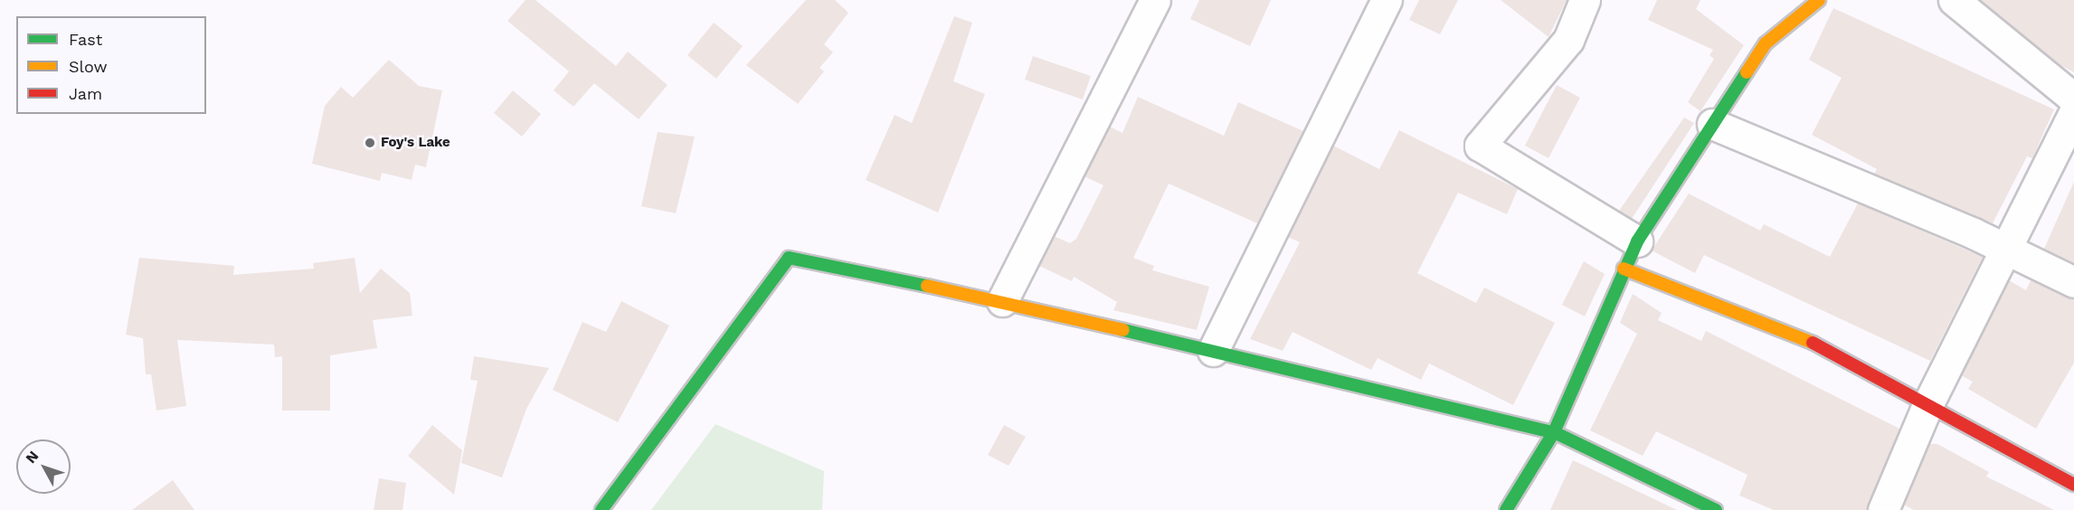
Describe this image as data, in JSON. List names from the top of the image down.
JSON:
{
  "places": ["Foy's Lake"],
  "legend": ["Fast", "Slow", "Jam"],
  "north": "top left"
}
